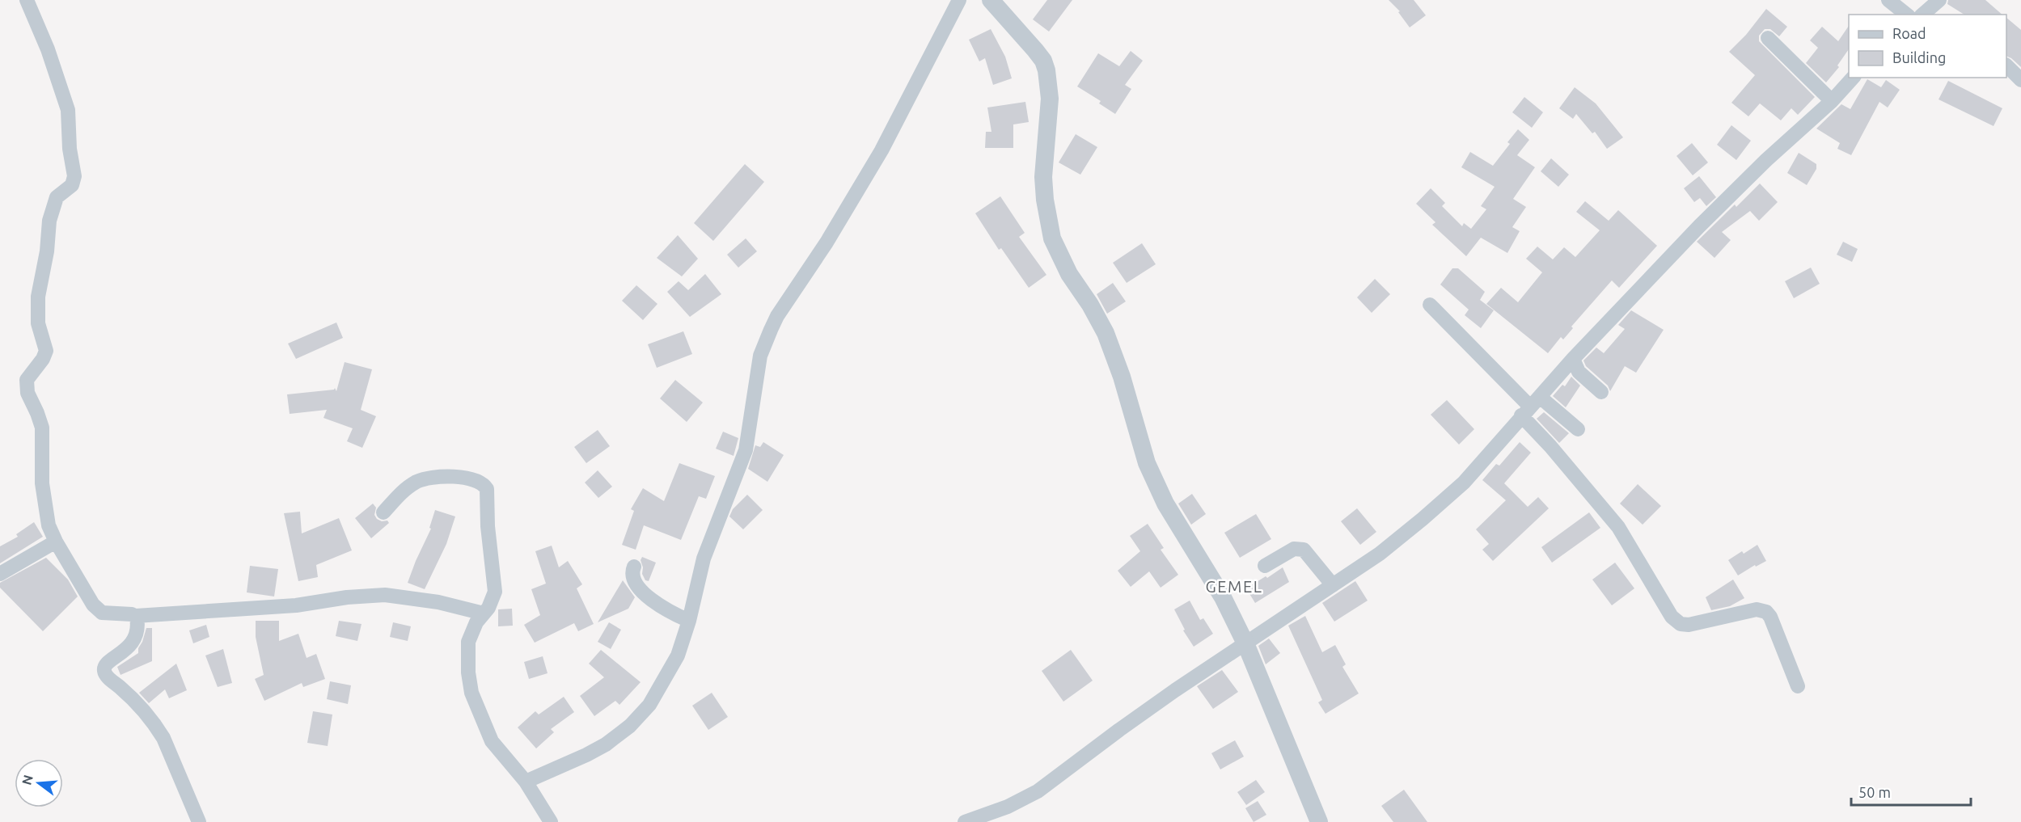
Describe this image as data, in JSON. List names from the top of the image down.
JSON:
{
  "districts": ["GEMEL"],
  "legend": ["Road", "Building"],
  "scale_bar": "50 m",
  "north": "left"
}
